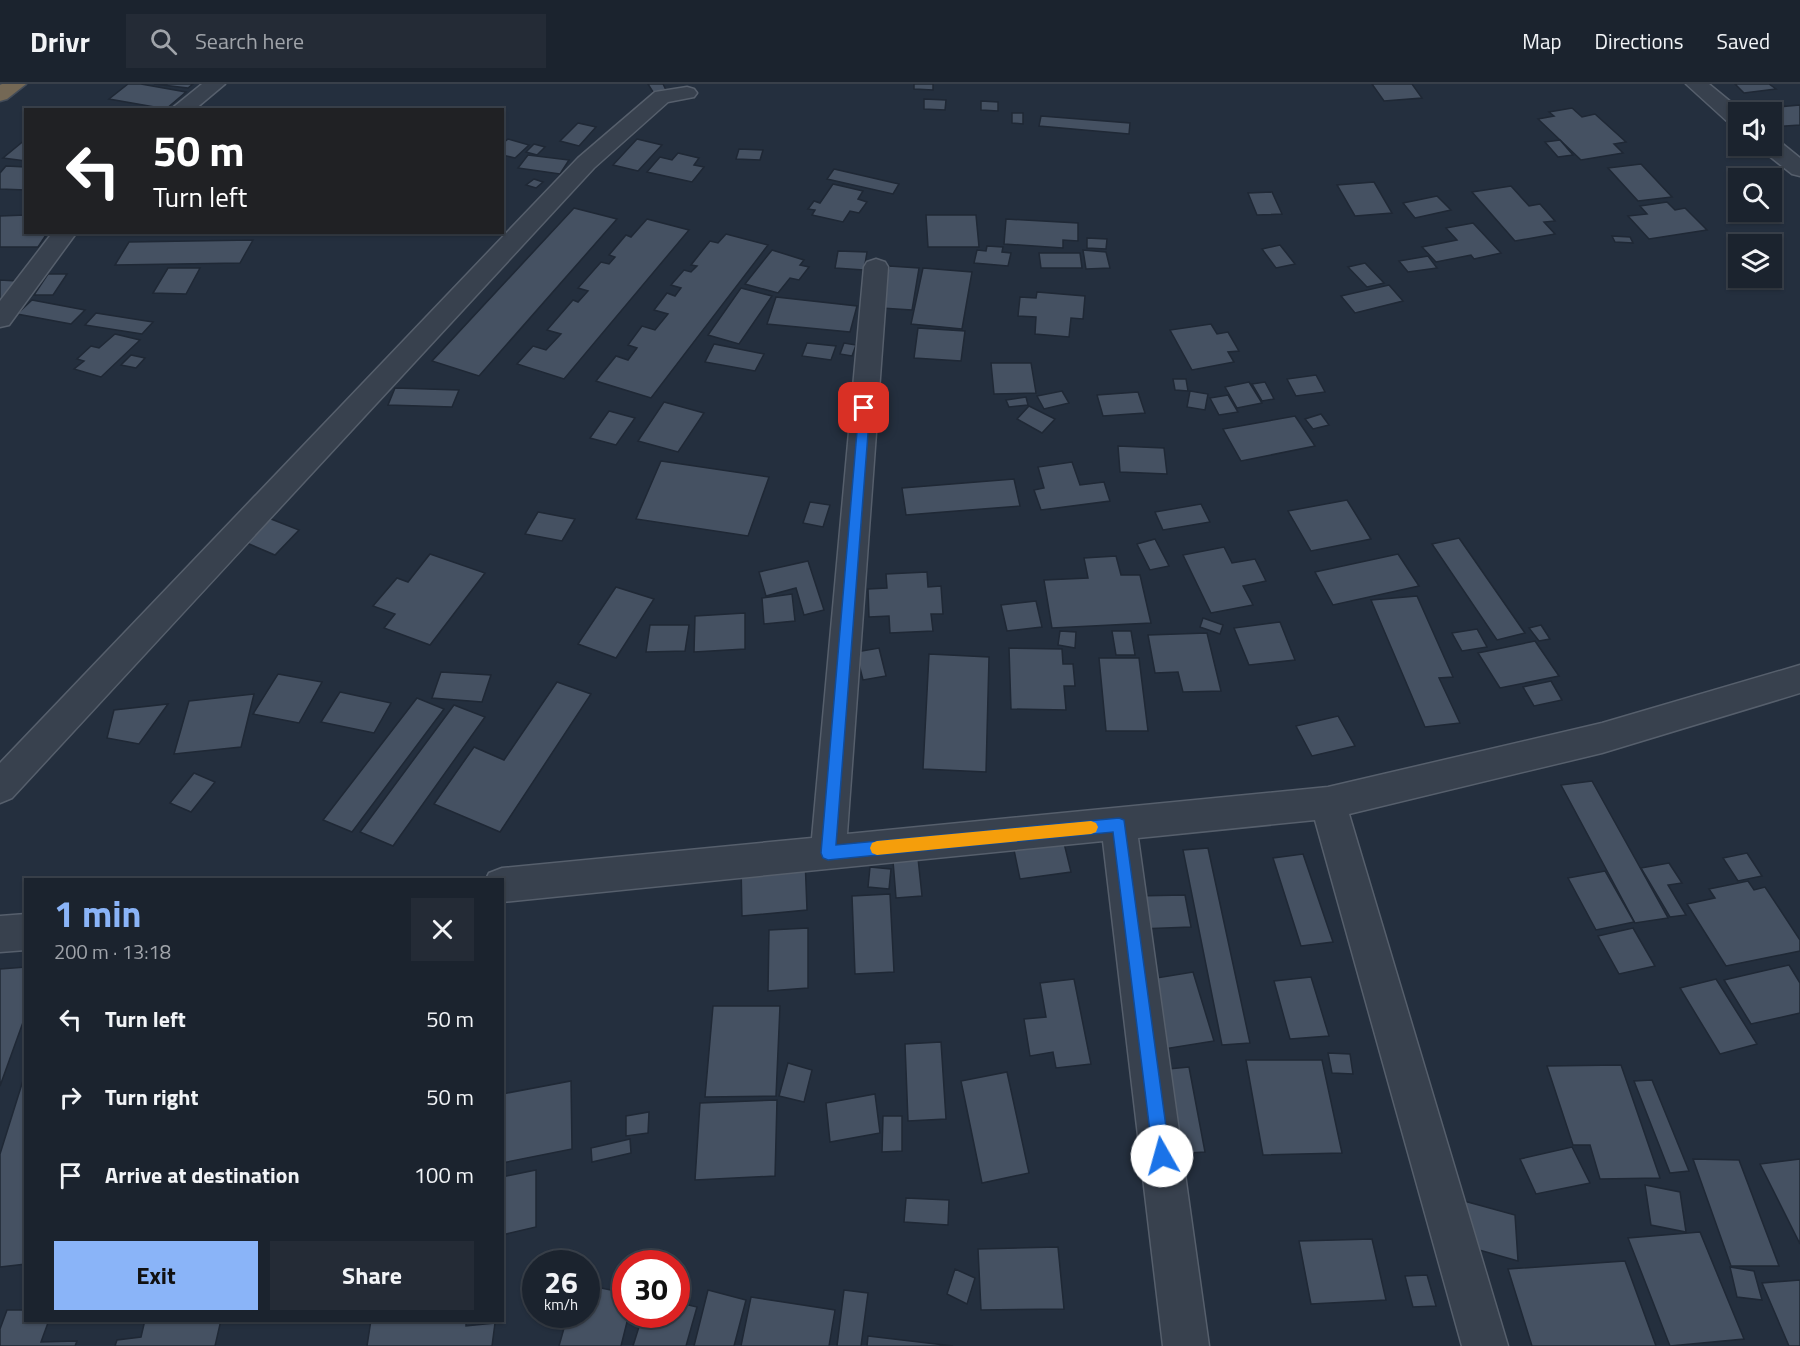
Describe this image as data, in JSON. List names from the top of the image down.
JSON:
{
  "page": {
    "header": "Drivr",
    "search": "Search here",
    "nav": ["Map", "Directions", "Saved"],
    "turn": ["50 m", "Turn left"],
    "heading": ["1 min", "200 m · 13:18"],
    "list": [
      {
        "name": "Turn left",
        "value": "50 m"
      },
      {
        "name": "Turn right",
        "value": "50 m"
      },
      {
        "name": "Arrive at destination",
        "value": "100 m"
      }
    ],
    "buttons": ["Exit", "Share"],
    "speed": "26 km/h",
    "limit": "30"
  }
}
